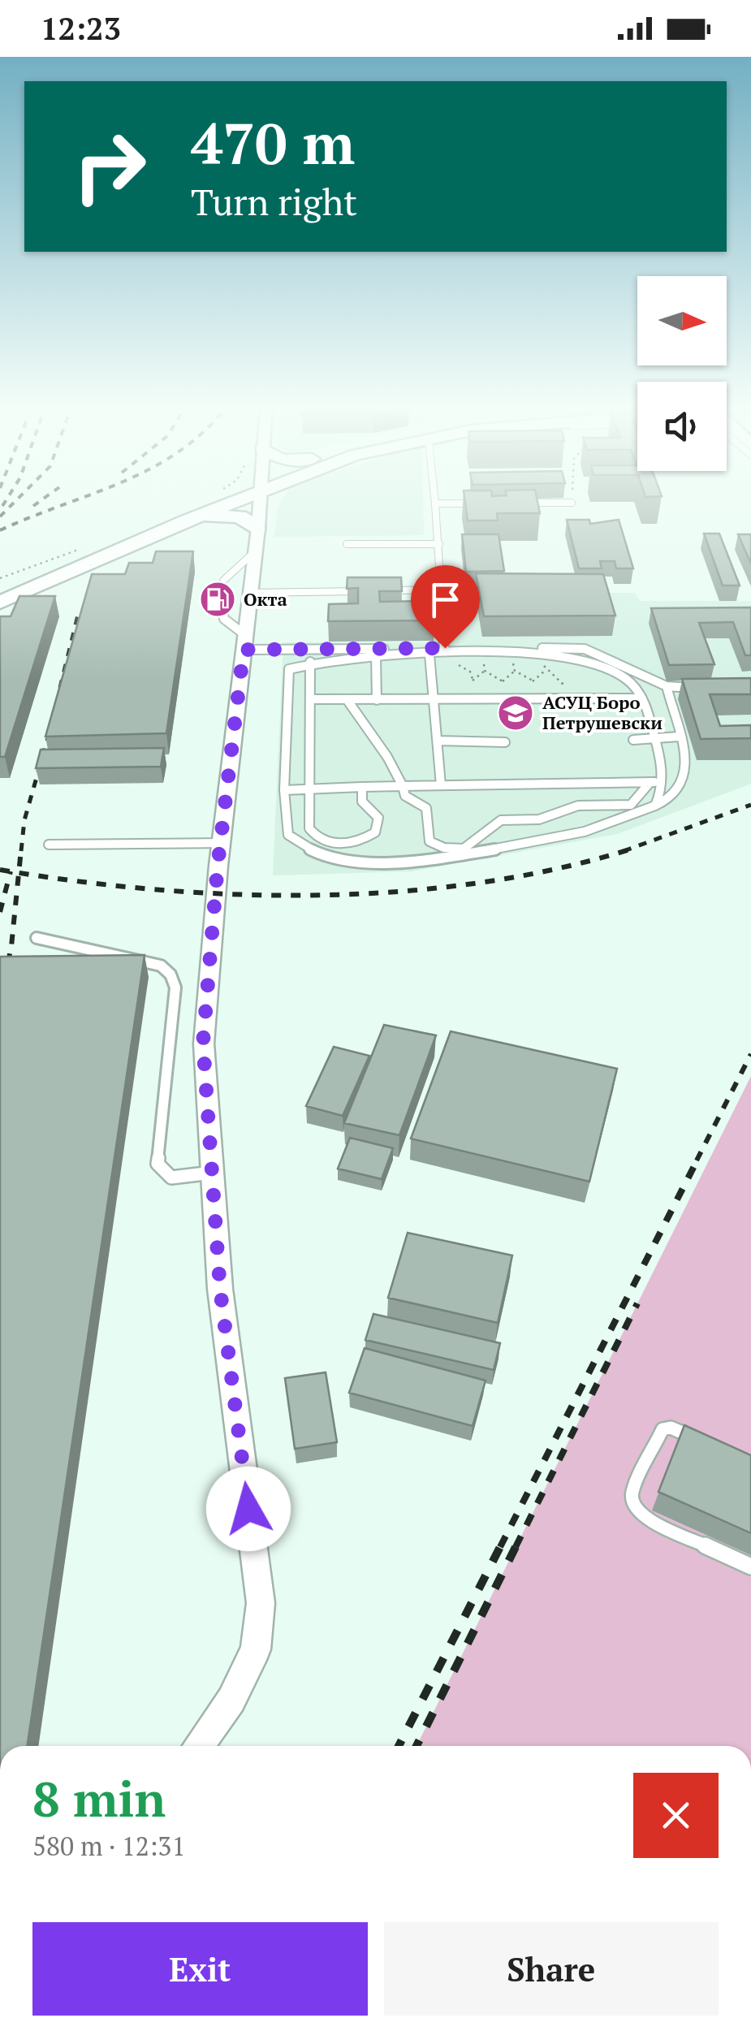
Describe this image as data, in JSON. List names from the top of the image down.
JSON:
{
  "places": {
    "fuel station": ["Окта"],
    "school or university": ["АСУЦ Боро Петрушевски"]
  },
  "north": "right",
  "page": {
    "status": "12:23",
    "turn": ["470 m", "Turn right"],
    "heading": ["8 min", "580 m · 12:31"],
    "buttons": ["Exit", "Share"]
  }
}
